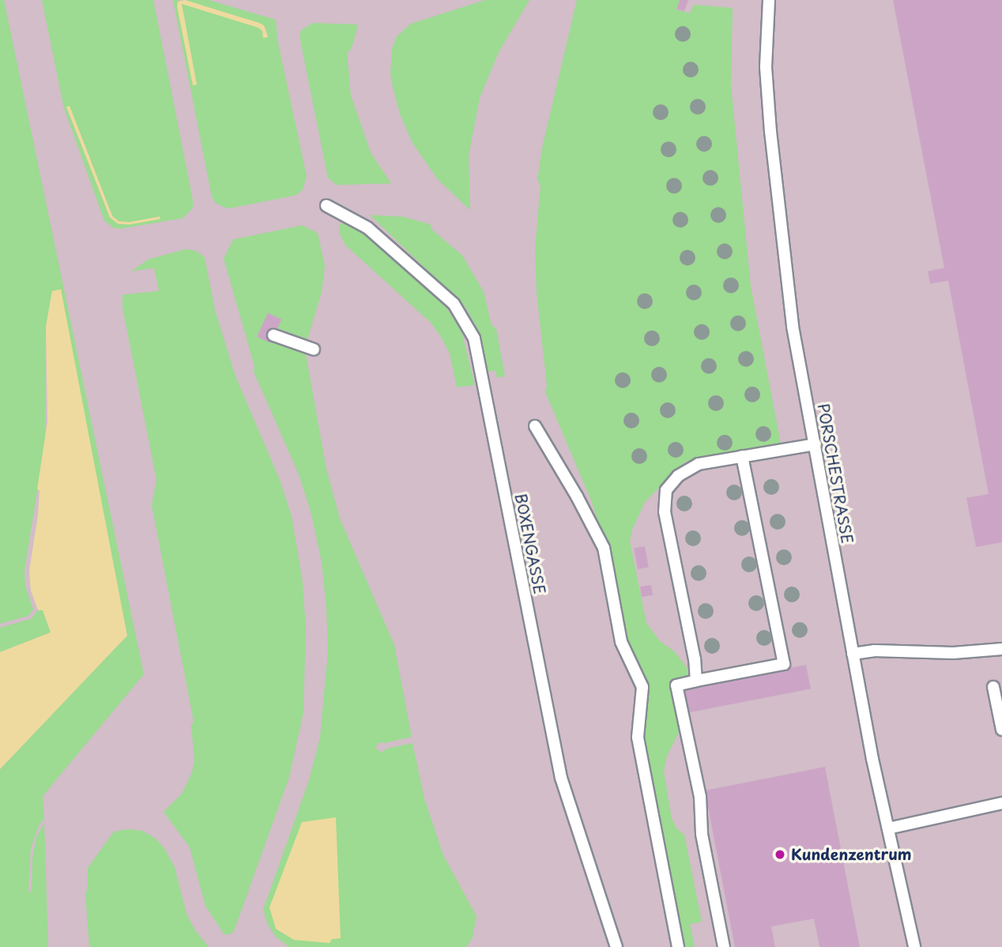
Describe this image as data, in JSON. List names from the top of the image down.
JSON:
{
  "streets": {
    "lane": ["PORSCHESTRASSE", "BOXENGASSE"]
  },
  "places": ["Kundenzentrum"]
}
